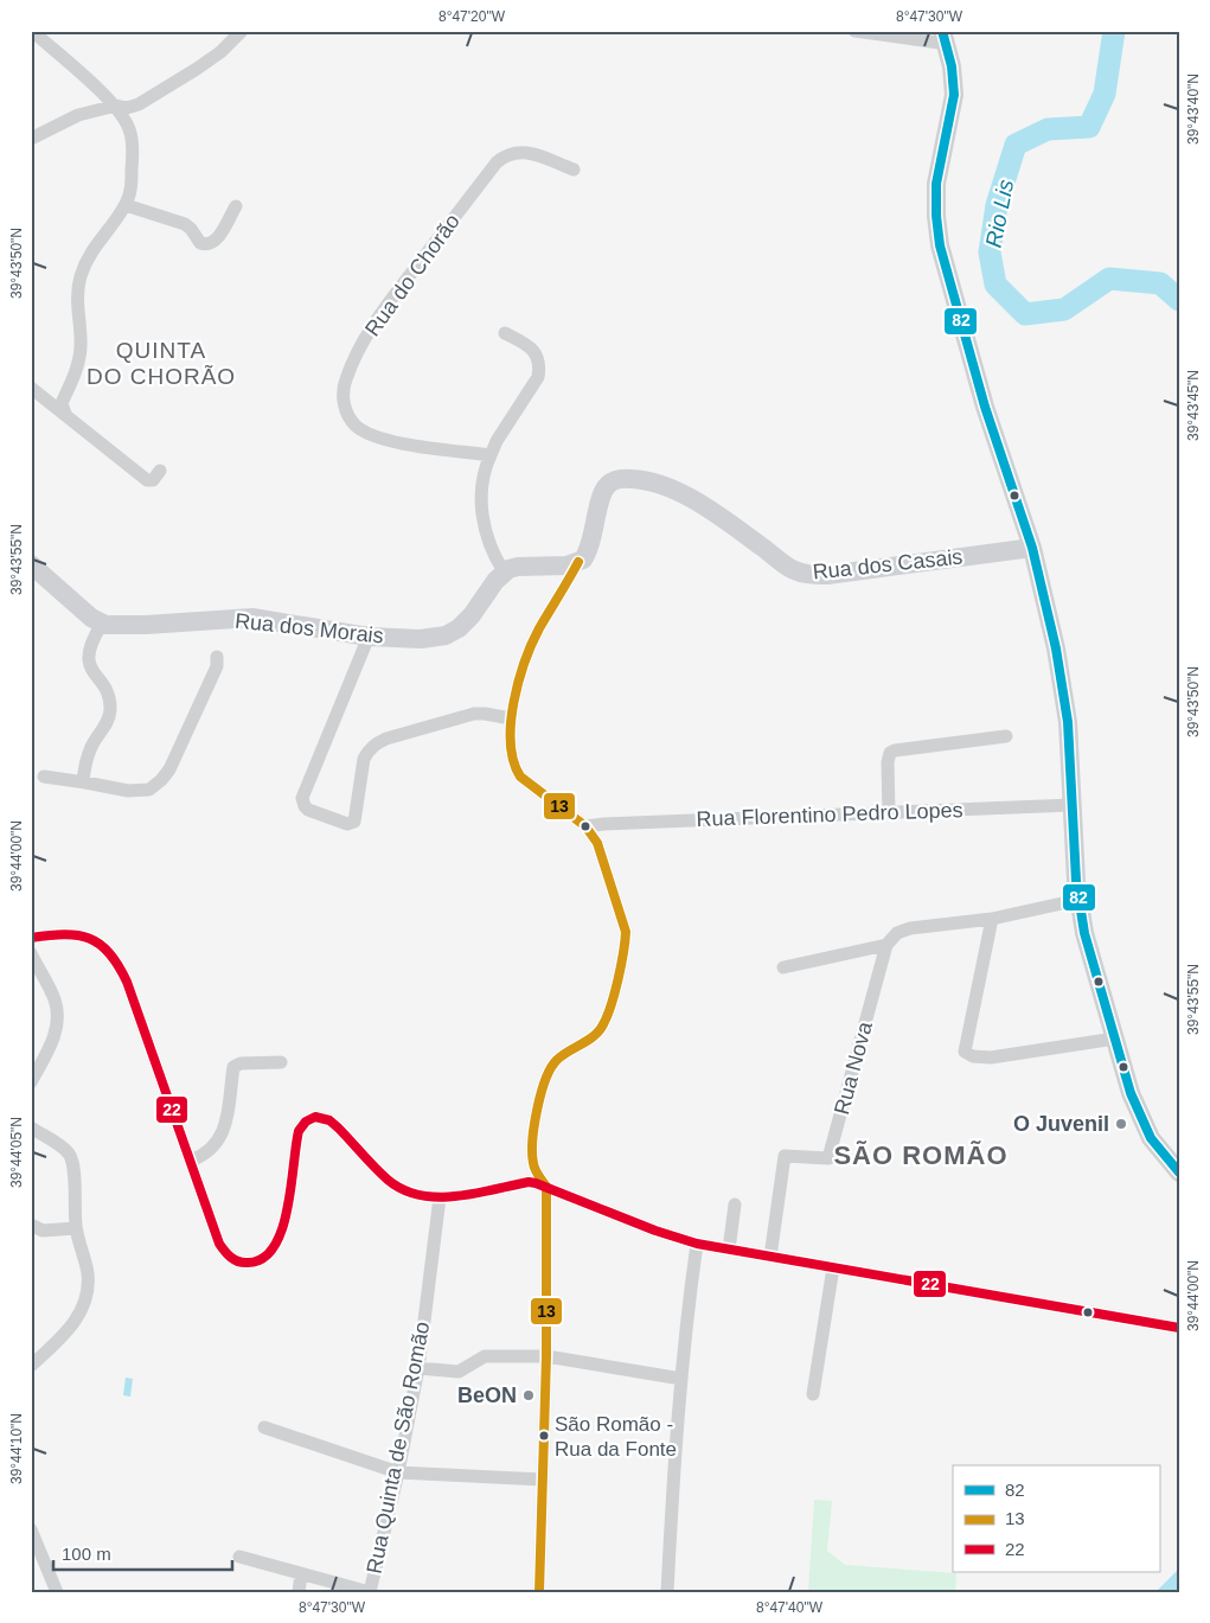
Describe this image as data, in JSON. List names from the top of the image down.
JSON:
{
  "streets": {
    "main road": ["Rua dos Casais", "Rua dos Morais"],
    "street": [
      "Rua do Chorão",
      "Rua Florentino Pedro Lopes",
      "Rua Nova",
      "Rua Quinta de São Romão"
    ]
  },
  "districts": ["QUINTA DO CHORÃO", "SÃO ROMÃO"],
  "water": ["Rio Lis"],
  "places": ["O Juvenil", "BeON", "São Romão - Rua da Fonte"],
  "lines": ["transit line 82", "transit line 13", "transit line 22"],
  "legend": ["82", "13", "22"],
  "scale_bar": "100 m",
  "coordinates": [
    "8°47'20\"W",
    "8°47'30\"W",
    "39°43'40\"N",
    "39°43'50\"N",
    "39°43'45\"N",
    "39°43'55\"N",
    "39°44'00\"N",
    "39°44'05\"N",
    "39°44'10\"N",
    "8°47'40\"W"
  ]
}
